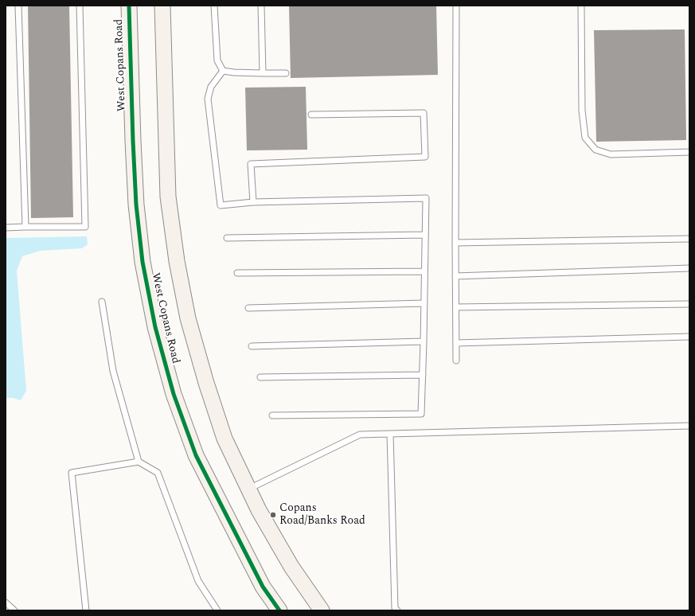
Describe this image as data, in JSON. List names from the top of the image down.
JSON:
{
  "streets": {
    "main road": ["West Copans Road"]
  },
  "places": ["Copans Road/Banks Road"]
}
